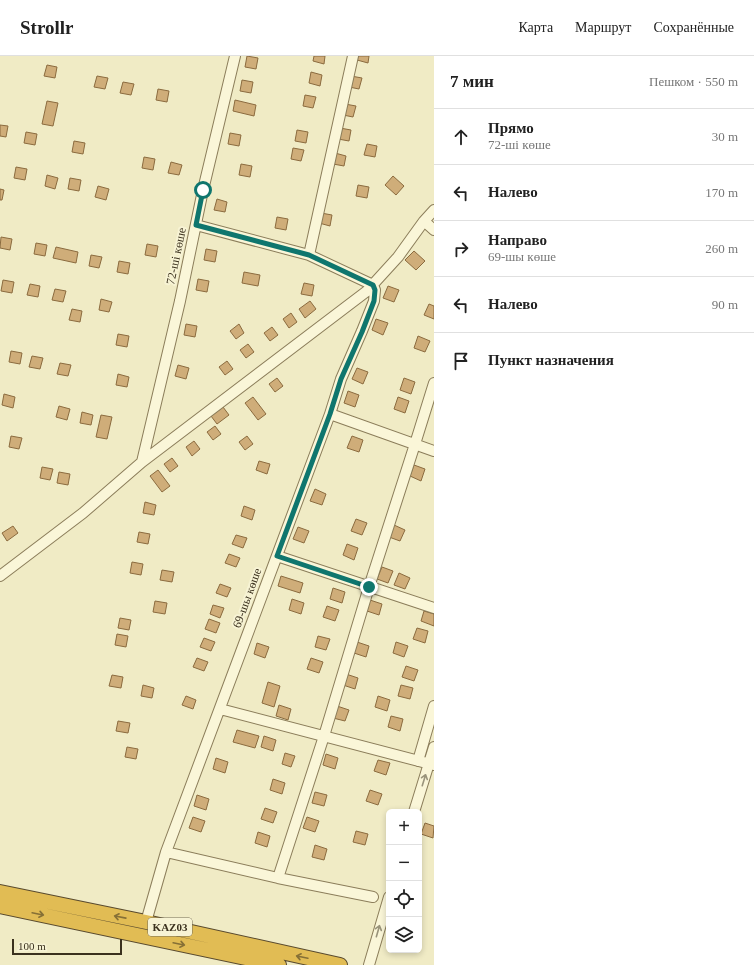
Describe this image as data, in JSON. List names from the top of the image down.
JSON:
{
  "streets": {
    "highway": ["KАZ03"],
    "street": ["72-ші көше", "69-шы көше"]
  },
  "crossings": [
    ["69-шы көше", "KАZ03"]
  ],
  "scale_bar": "100 m",
  "page": {
    "header": "Strollr",
    "nav": ["Карта", "Маршрут", "Сохранённые"],
    "heading": ["7 мин", "Пешком · 550 m"],
    "list": [
      ["Прямо", "72-ші көше", "30 m"],
      ["Налево", "170 m"],
      ["Направо", "69-шы көше", "260 m"],
      ["Налево", "90 m"],
      "Пункт назначения"
    ],
    "map_buttons": ["+", "−"],
    "scale": "100 m"
  }
}
